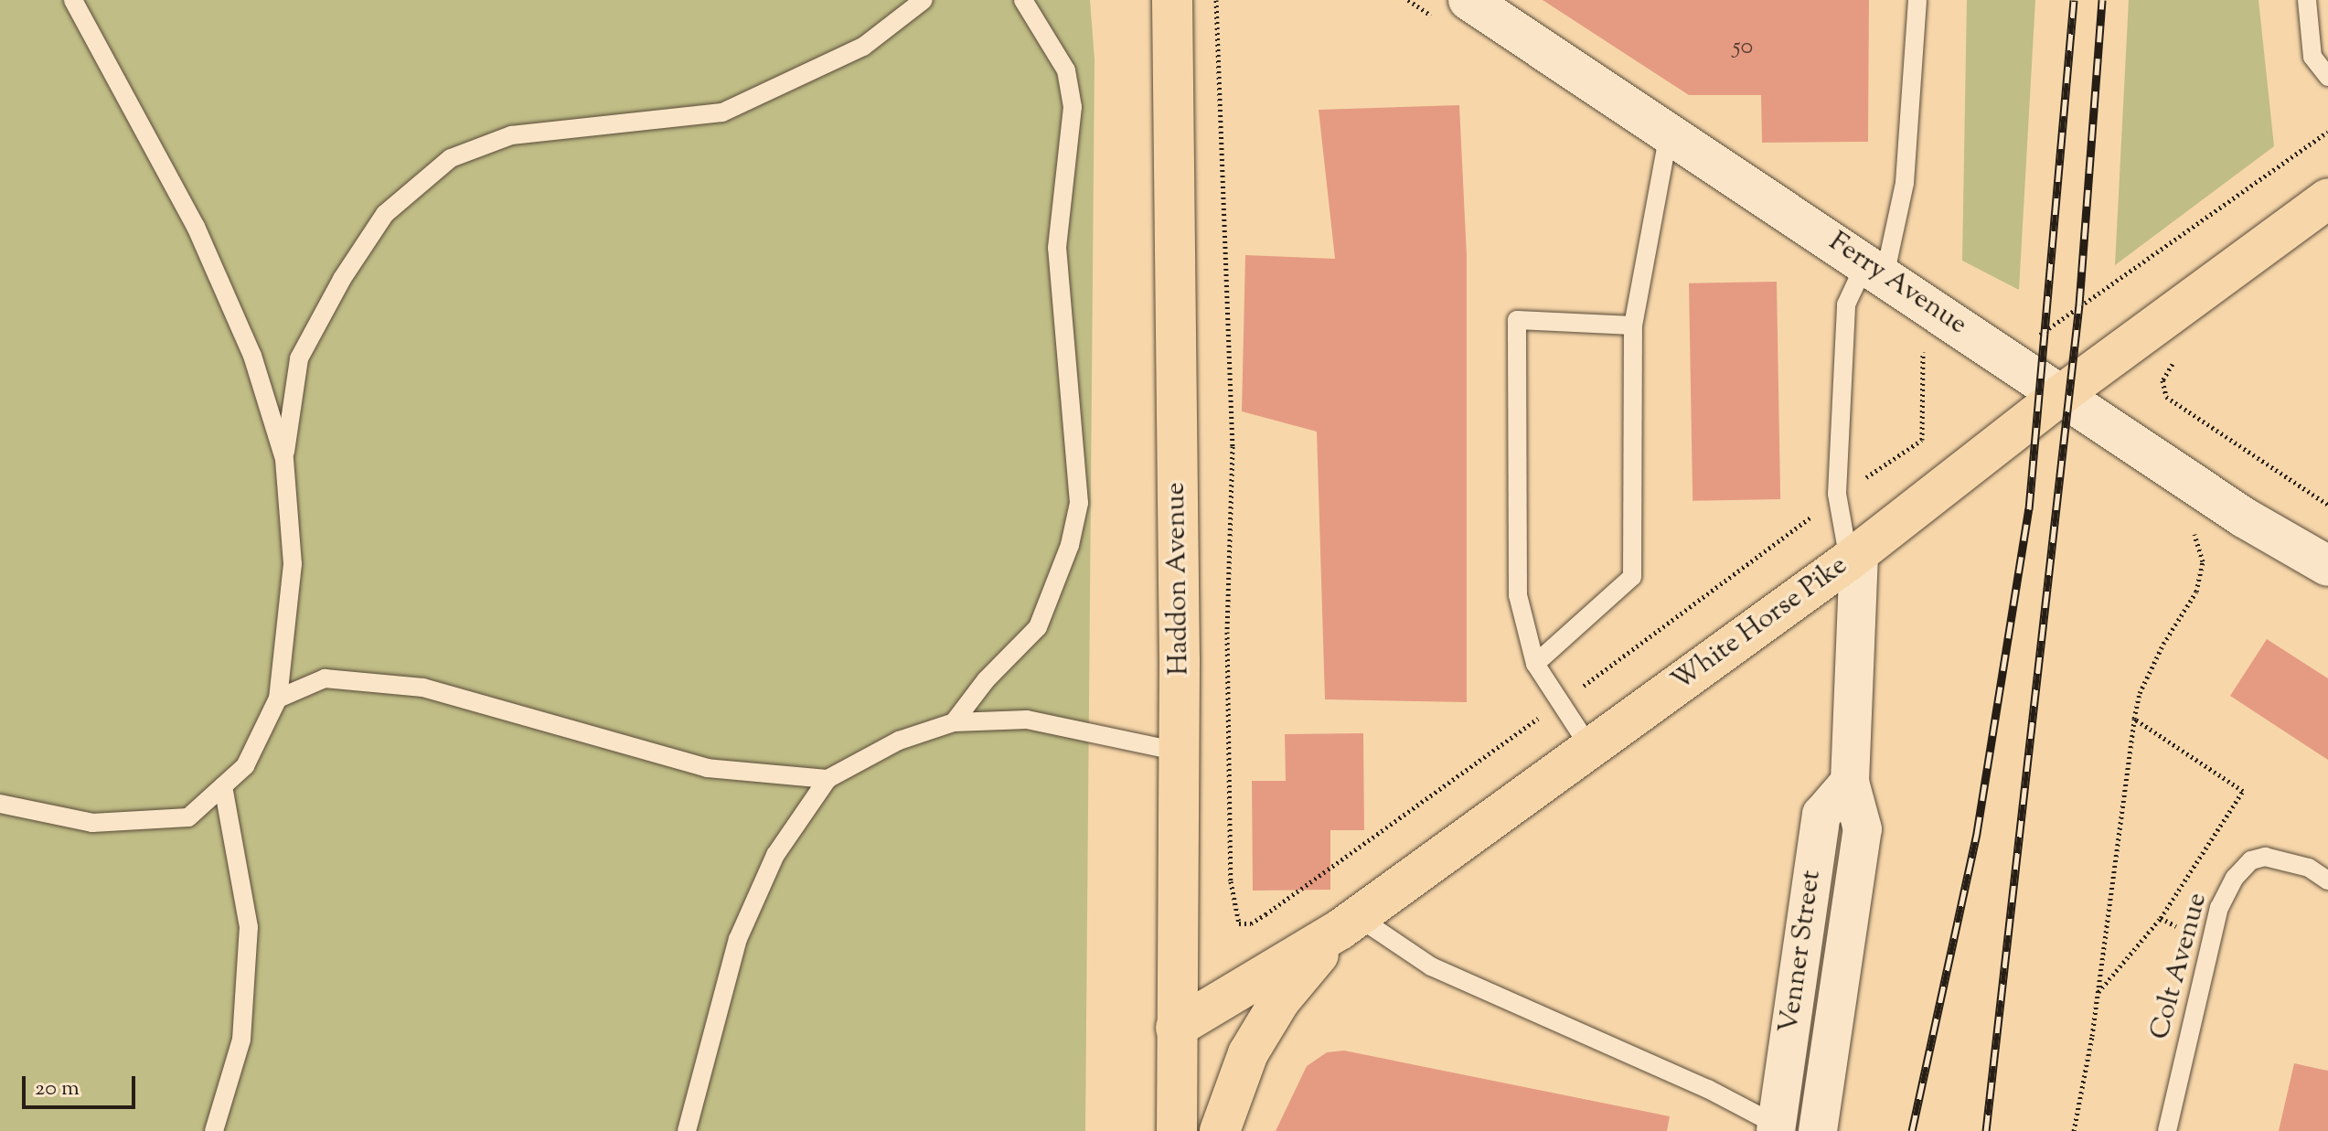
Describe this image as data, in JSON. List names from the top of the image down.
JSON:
{
  "streets": {
    "main road": ["Ferry Avenue", "Haddon Avenue", "White Horse Pike"],
    "street": ["Venner Street"],
    "lane": ["Colt Avenue"]
  },
  "crossings": [
    ["Ferry Avenue", "White Horse Pike"],
    ["Haddon Avenue", "White Horse Pike"],
    ["White Horse Pike", "Venner Street"]
  ],
  "house_numbers": ["50"],
  "scale_bar": "20 m"
}
